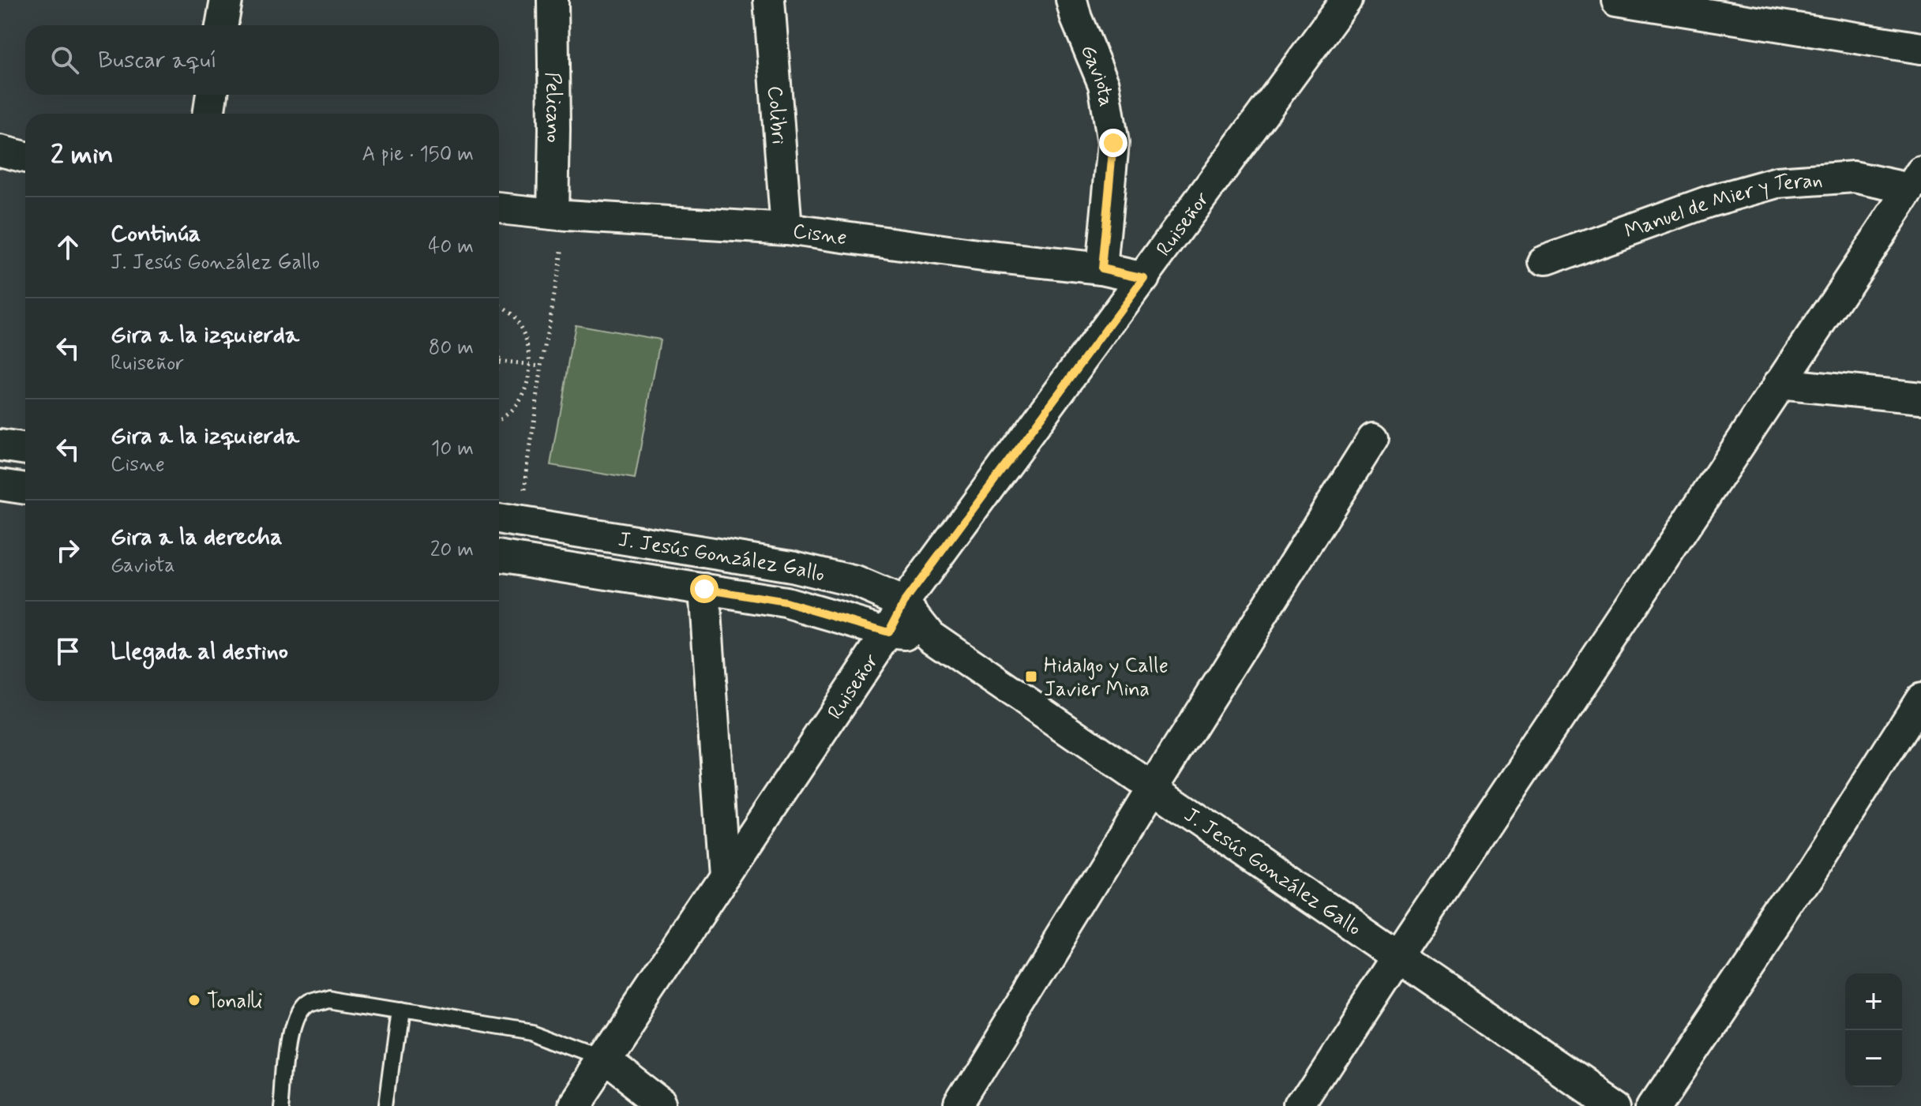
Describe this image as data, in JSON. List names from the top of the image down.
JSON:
{
  "streets": {
    "street": [
      "Gaviota",
      "Pelicano",
      "Colibri",
      "Manuel de Mier y Teran",
      "Ruiseñor",
      "Cisne",
      "J. Jesús González Gallo"
    ]
  },
  "crossings": [
    ["Gaviota", "Cisne"],
    ["Pelicano", "Cisne"],
    ["Colibri", "Cisne"],
    ["Ruiseñor", "Cisne"],
    ["Ruiseñor", "J. Jesús González Gallo"]
  ],
  "places": {
    "transit": ["Hidalgo y Calle Javier Mina"],
    "other": ["Tonalli"]
  },
  "page": {
    "search": "Buscar aquí",
    "heading": ["2 min", "A pie · 150 m"],
    "list": [
      ["Continúa", "J. Jesús González Gallo", "40 m"],
      ["Gira a la izquierda", "Ruiseñor", "80 m"],
      ["Gira a la izquierda", "Cisne", "10 m"],
      ["Gira a la derecha", "Gaviota", "20 m"],
      "Llegada al destino"
    ],
    "map_buttons": ["+", "−"]
  }
}
